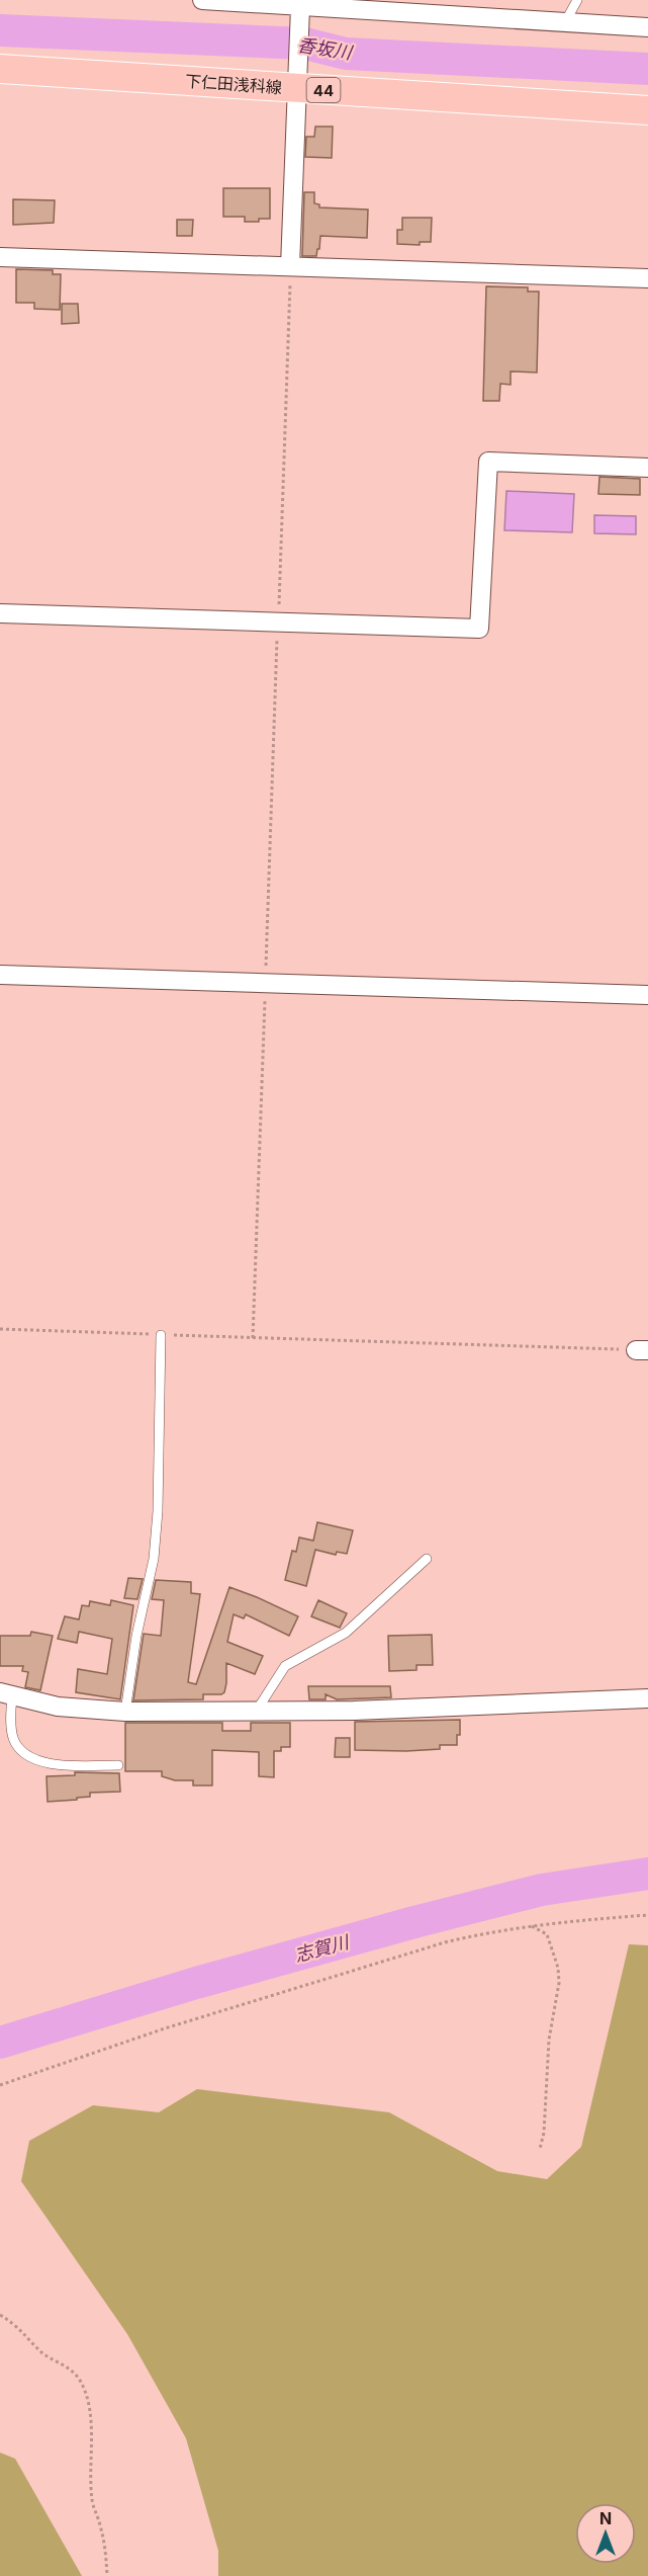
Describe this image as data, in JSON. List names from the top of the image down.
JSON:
{
  "streets": {
    "main road": ["下仁田浅科線", "44"]
  },
  "water": ["香坂川", "志賀川"],
  "north": "top"
}
